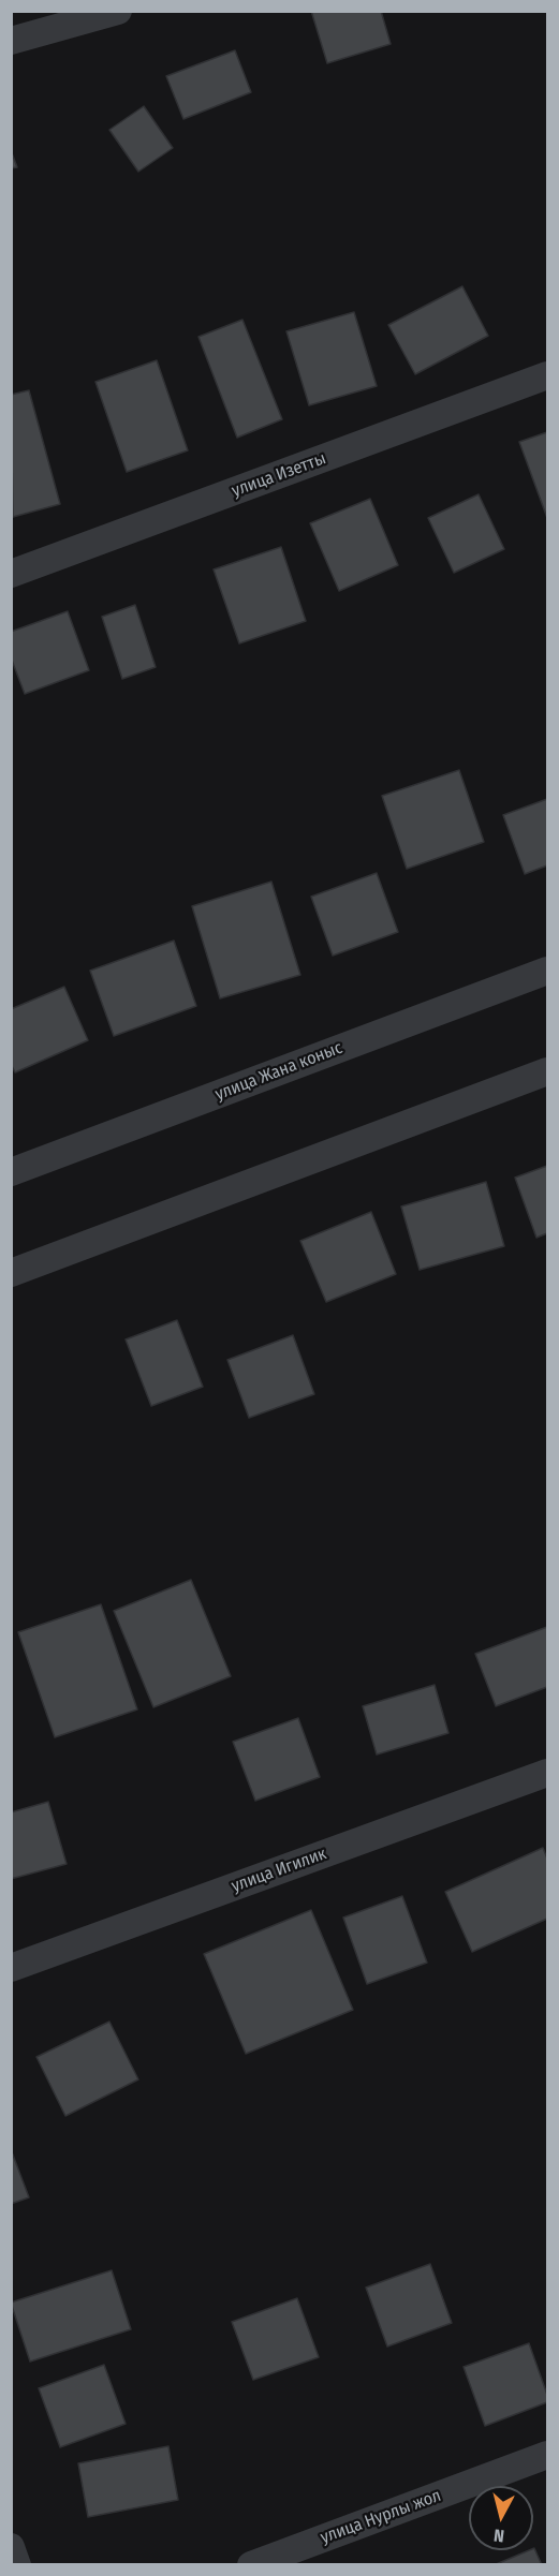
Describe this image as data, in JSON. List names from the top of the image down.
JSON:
{
  "streets": {
    "street": [
      "улица Изетты",
      "улица Жана коныс",
      "улица Игилик",
      "улица Нурлы жол"
    ]
  },
  "north": "bottom"
}
